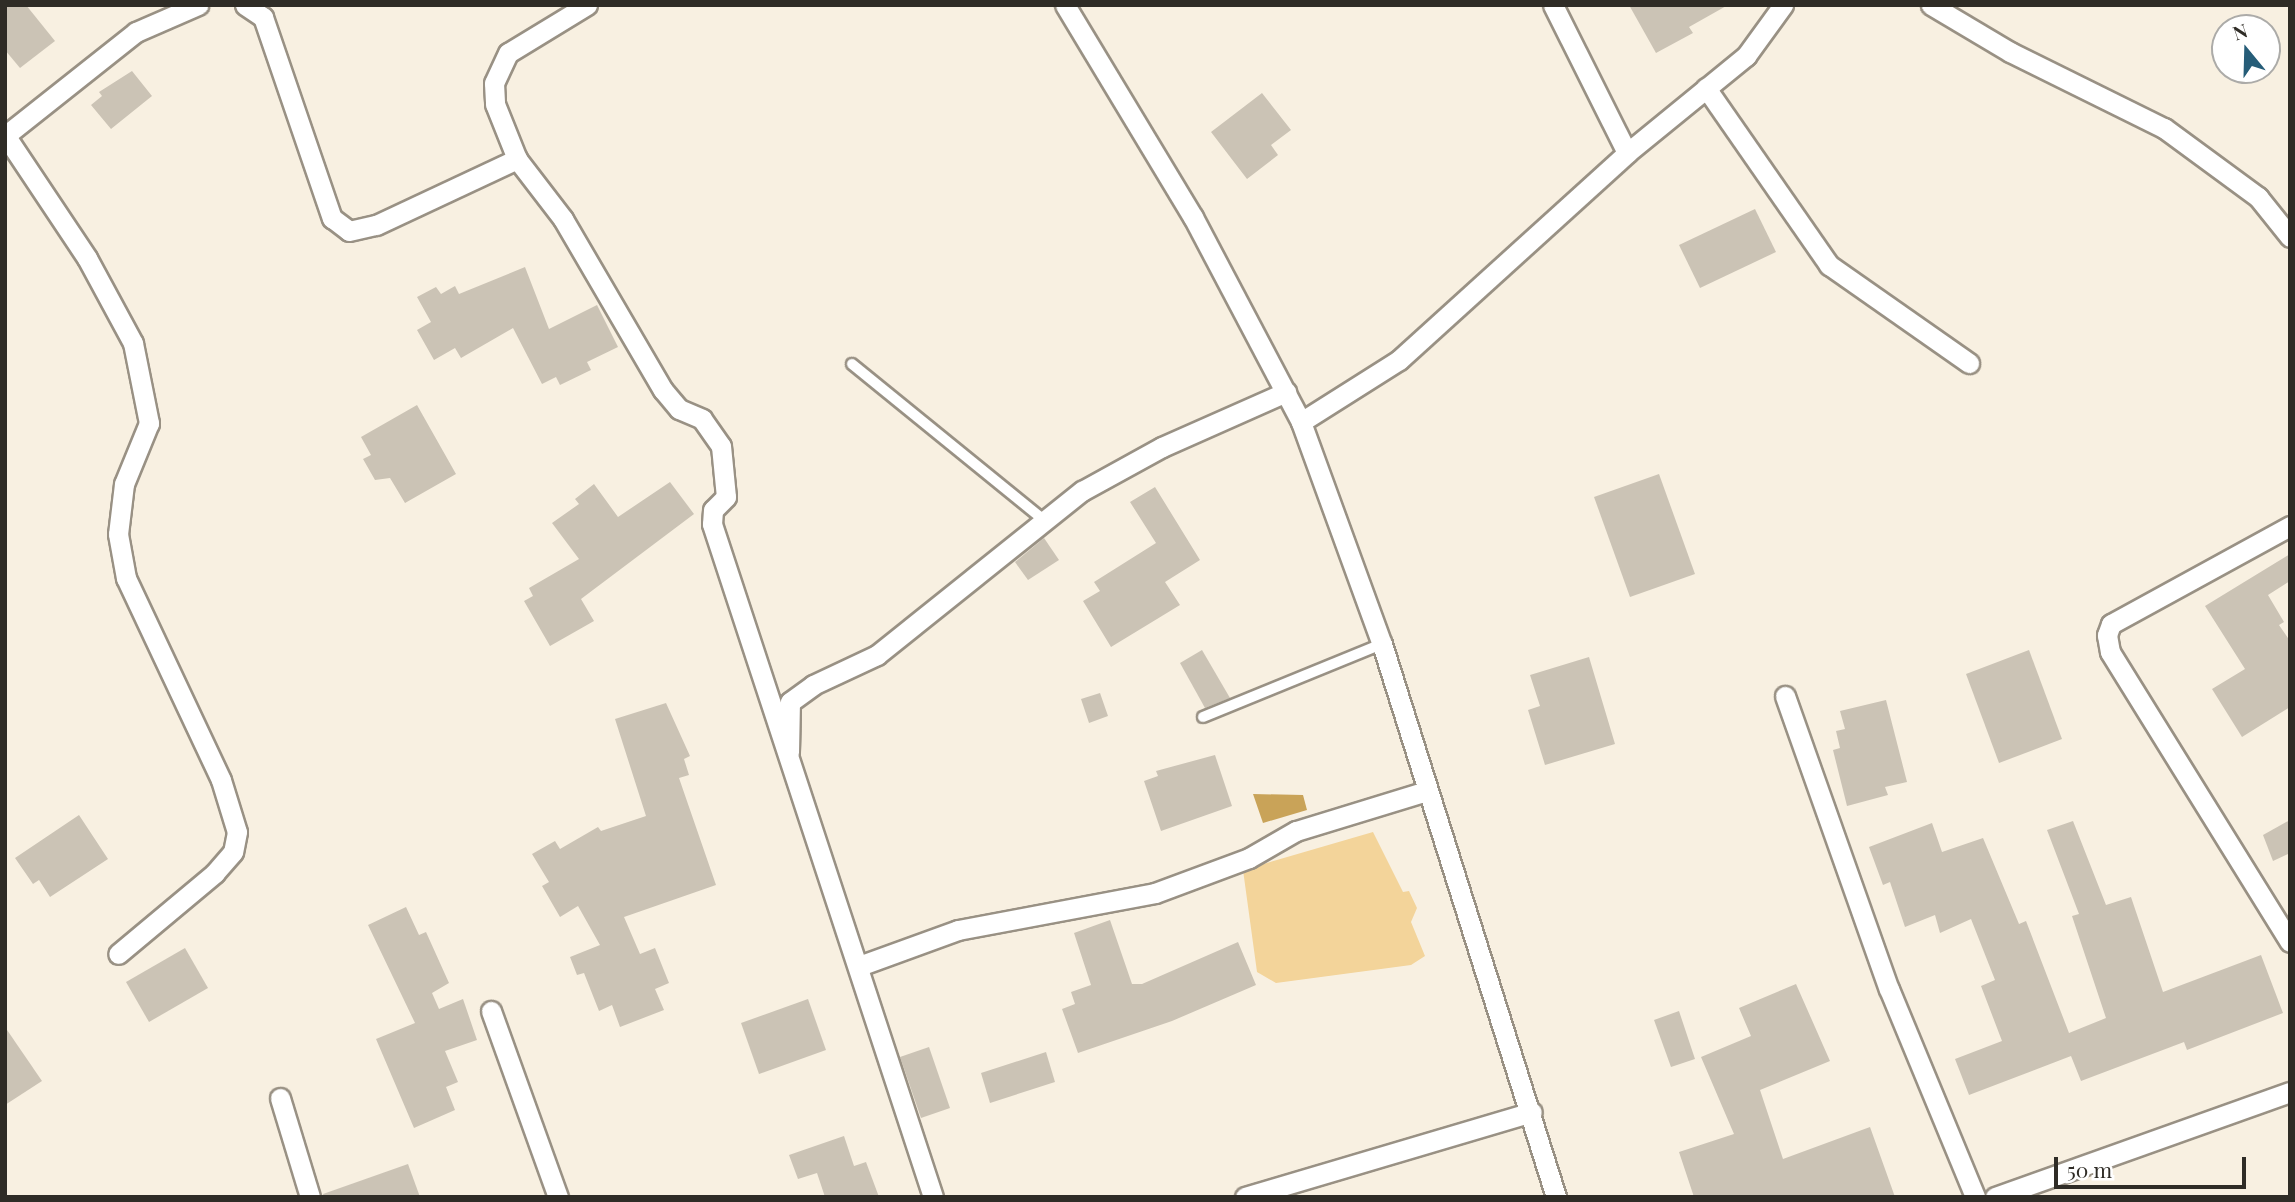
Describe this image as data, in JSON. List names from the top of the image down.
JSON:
{
  "scale_bar": "50 m",
  "north": "top"
}
